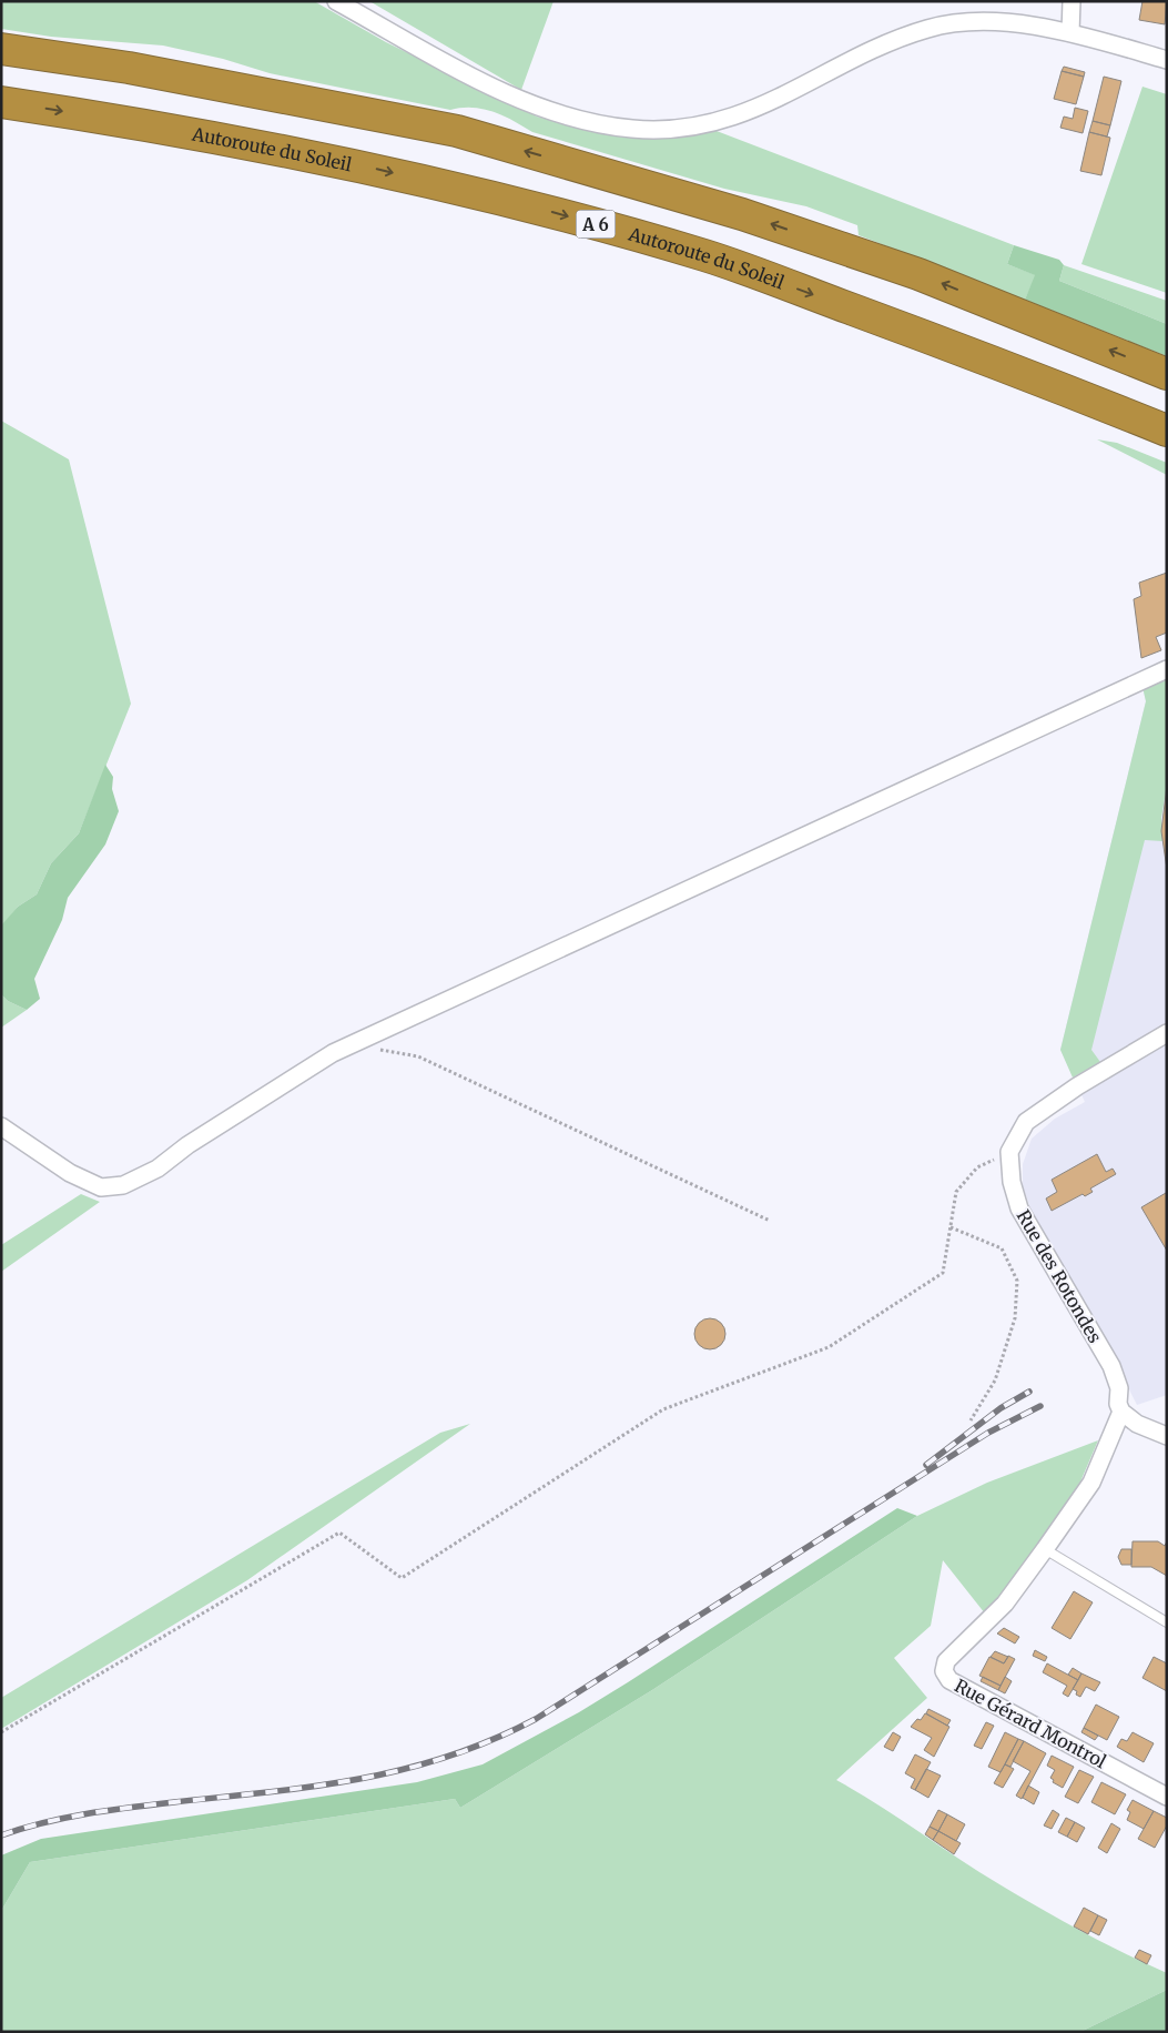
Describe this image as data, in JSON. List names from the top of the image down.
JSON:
{
  "streets": {
    "highway": ["Autoroute du Soleil", "A 6"],
    "street": ["Rue des Rotondes", "Rue Gérard Montrol"]
  },
  "crossings": [
    ["Rue des Rotondes", "Rue Gérard Montrol"]
  ]
}
